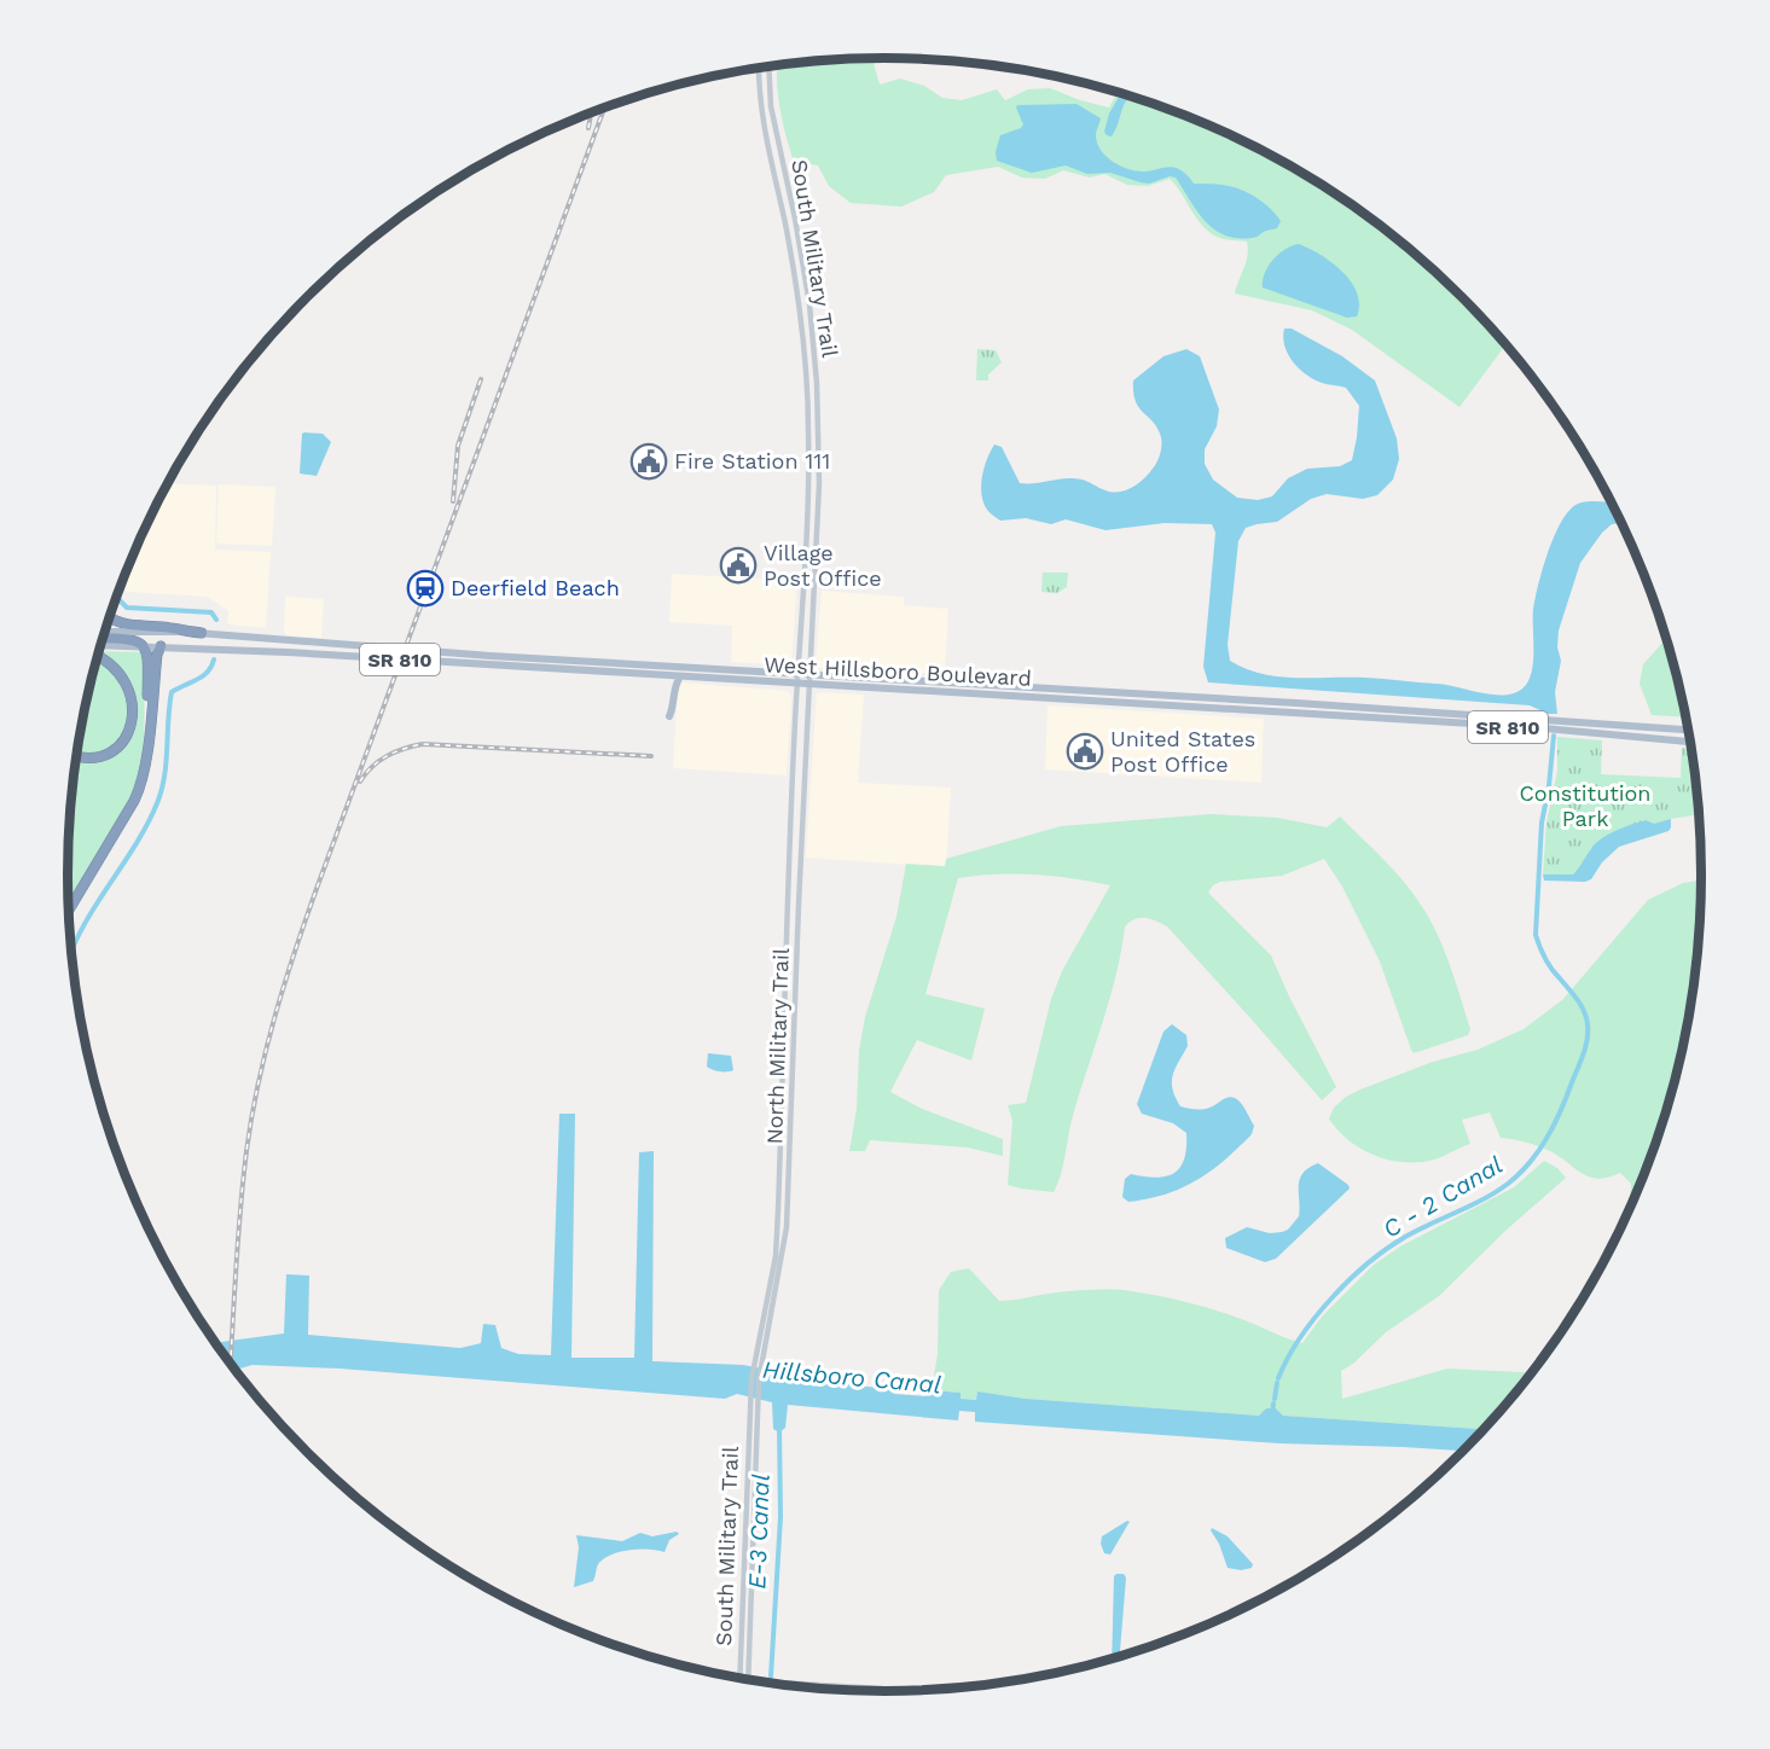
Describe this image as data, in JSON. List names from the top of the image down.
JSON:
{
  "streets": {
    "main road": ["SR 810", "West Hillsboro Boulevard"],
    "street": ["South Military Trail", "North Military Trail"]
  },
  "crossings": [
    ["South Military Trail", "West Hillsboro Boulevard"],
    ["South Military Trail", "North Military Trail"],
    ["West Hillsboro Boulevard", "North Military Trail"]
  ],
  "water": ["C - 2 Canal", "Hillsboro Canal", "E-3 Canal"],
  "parks": ["Constitution Park"],
  "places": {
    "public building": ["Fire Station 111", "Village Post Office", "United States Post Office"],
    "station": ["Deerfield Beach"]
  }
}
